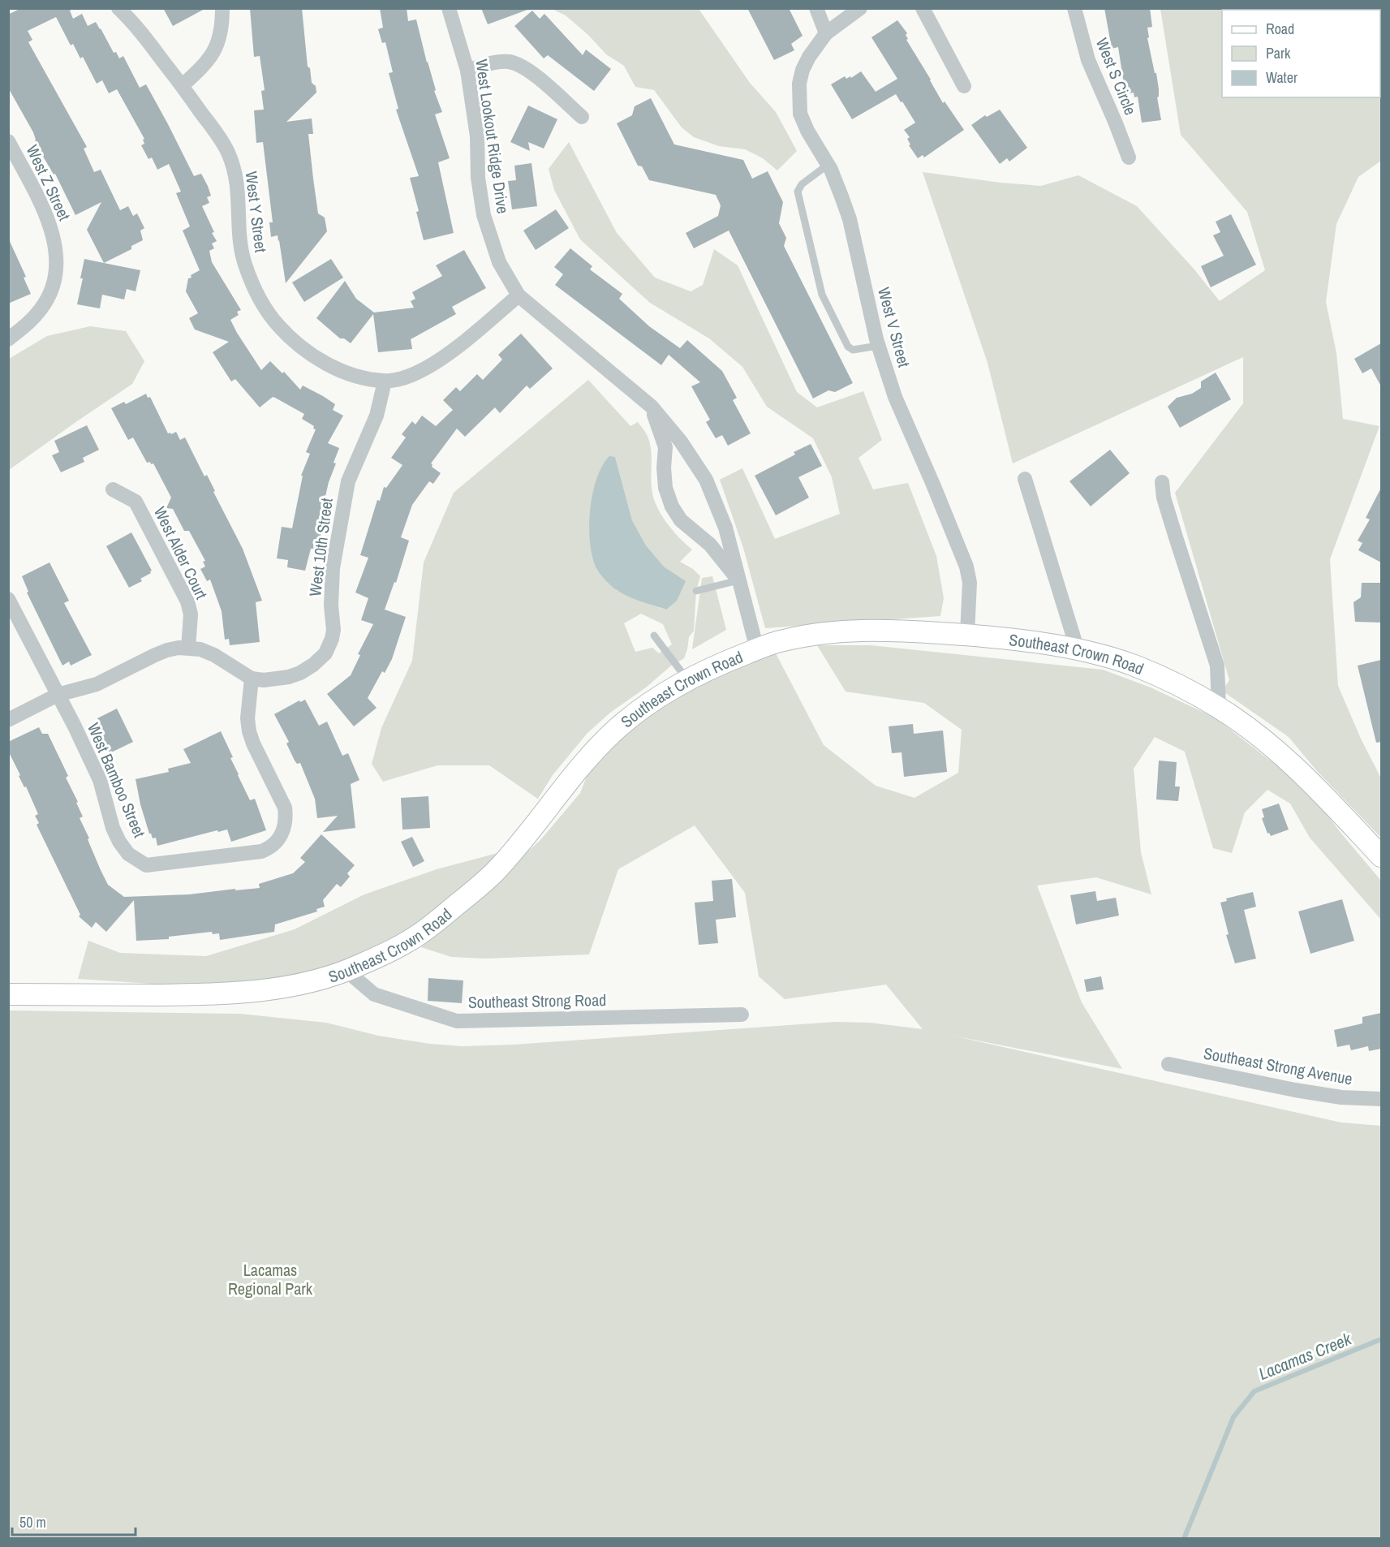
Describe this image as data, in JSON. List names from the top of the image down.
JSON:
{
  "streets": {
    "street": [
      "West S Circle",
      "West Lookout Ridge Drive",
      "West Z Street",
      "West Y Street",
      "West V Street",
      "West 10th Street",
      "West Alder Court",
      "Southeast Crown Road",
      "West Bamboo Street",
      "Southeast Strong Road",
      "Southeast Strong Avenue"
    ]
  },
  "crossings": [
    ["West Lookout Ridge Drive", "Southeast Crown Road"],
    ["West Y Street", "West 10th Street"],
    ["West V Street", "Southeast Crown Road"],
    ["West 10th Street", "West Bamboo Street"],
    ["Southeast Crown Road", "Southeast Strong Road"]
  ],
  "water": ["Lacamas Creek"],
  "parks": ["Lacamas Regional Park"],
  "legend": ["Road", "Park", "Water"],
  "scale_bar": "50 m"
}
